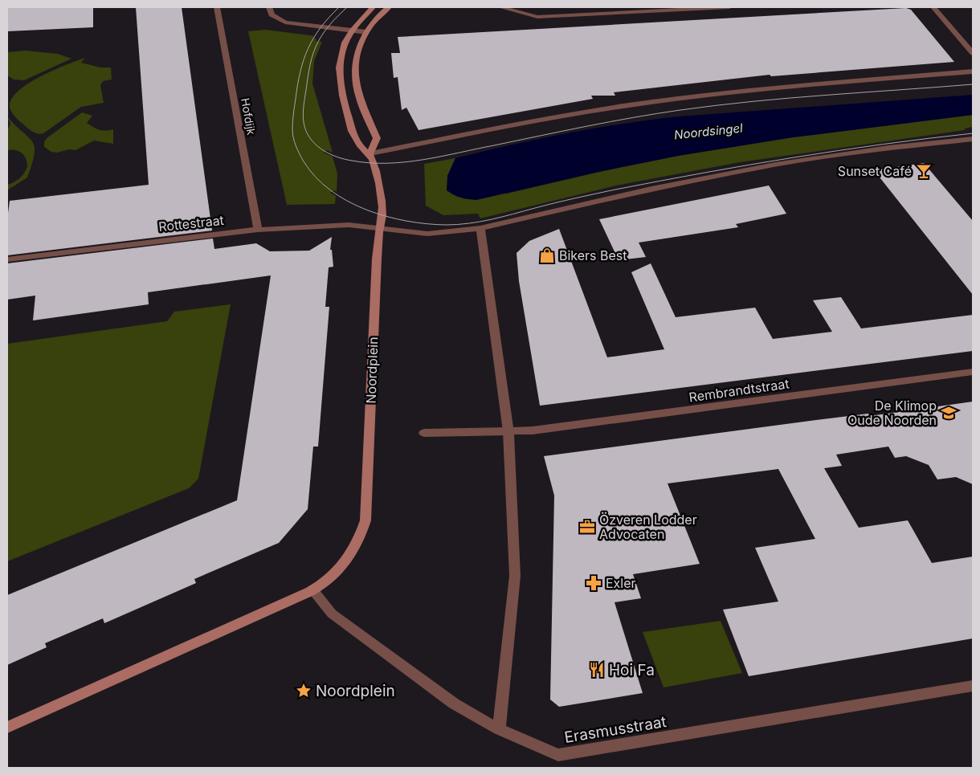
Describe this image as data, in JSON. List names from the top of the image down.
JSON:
{
  "streets": {
    "street": [
      "Hofdijk",
      "Rottestraat",
      "Noordplein",
      "Rembrandtstraat",
      "Erasmusstraat"
    ]
  },
  "crossings": [
    ["Hofdijk", "Rottestraat"],
    ["Rottestraat", "Noordplein"],
    ["Noordplein", "Erasmusstraat"]
  ],
  "water": ["Noordsingel"],
  "places": {
    "bar": ["Sunset Café"],
    "shop": ["Bikers Best"],
    "school or university": ["De Klimop Oude Noorden"],
    "office": ["Özveren Lodder Advocaten"],
    "pharmacy": ["Exler"],
    "restaurant": ["Hoi Fa"],
    "place": ["Noordplein"]
  }
}
